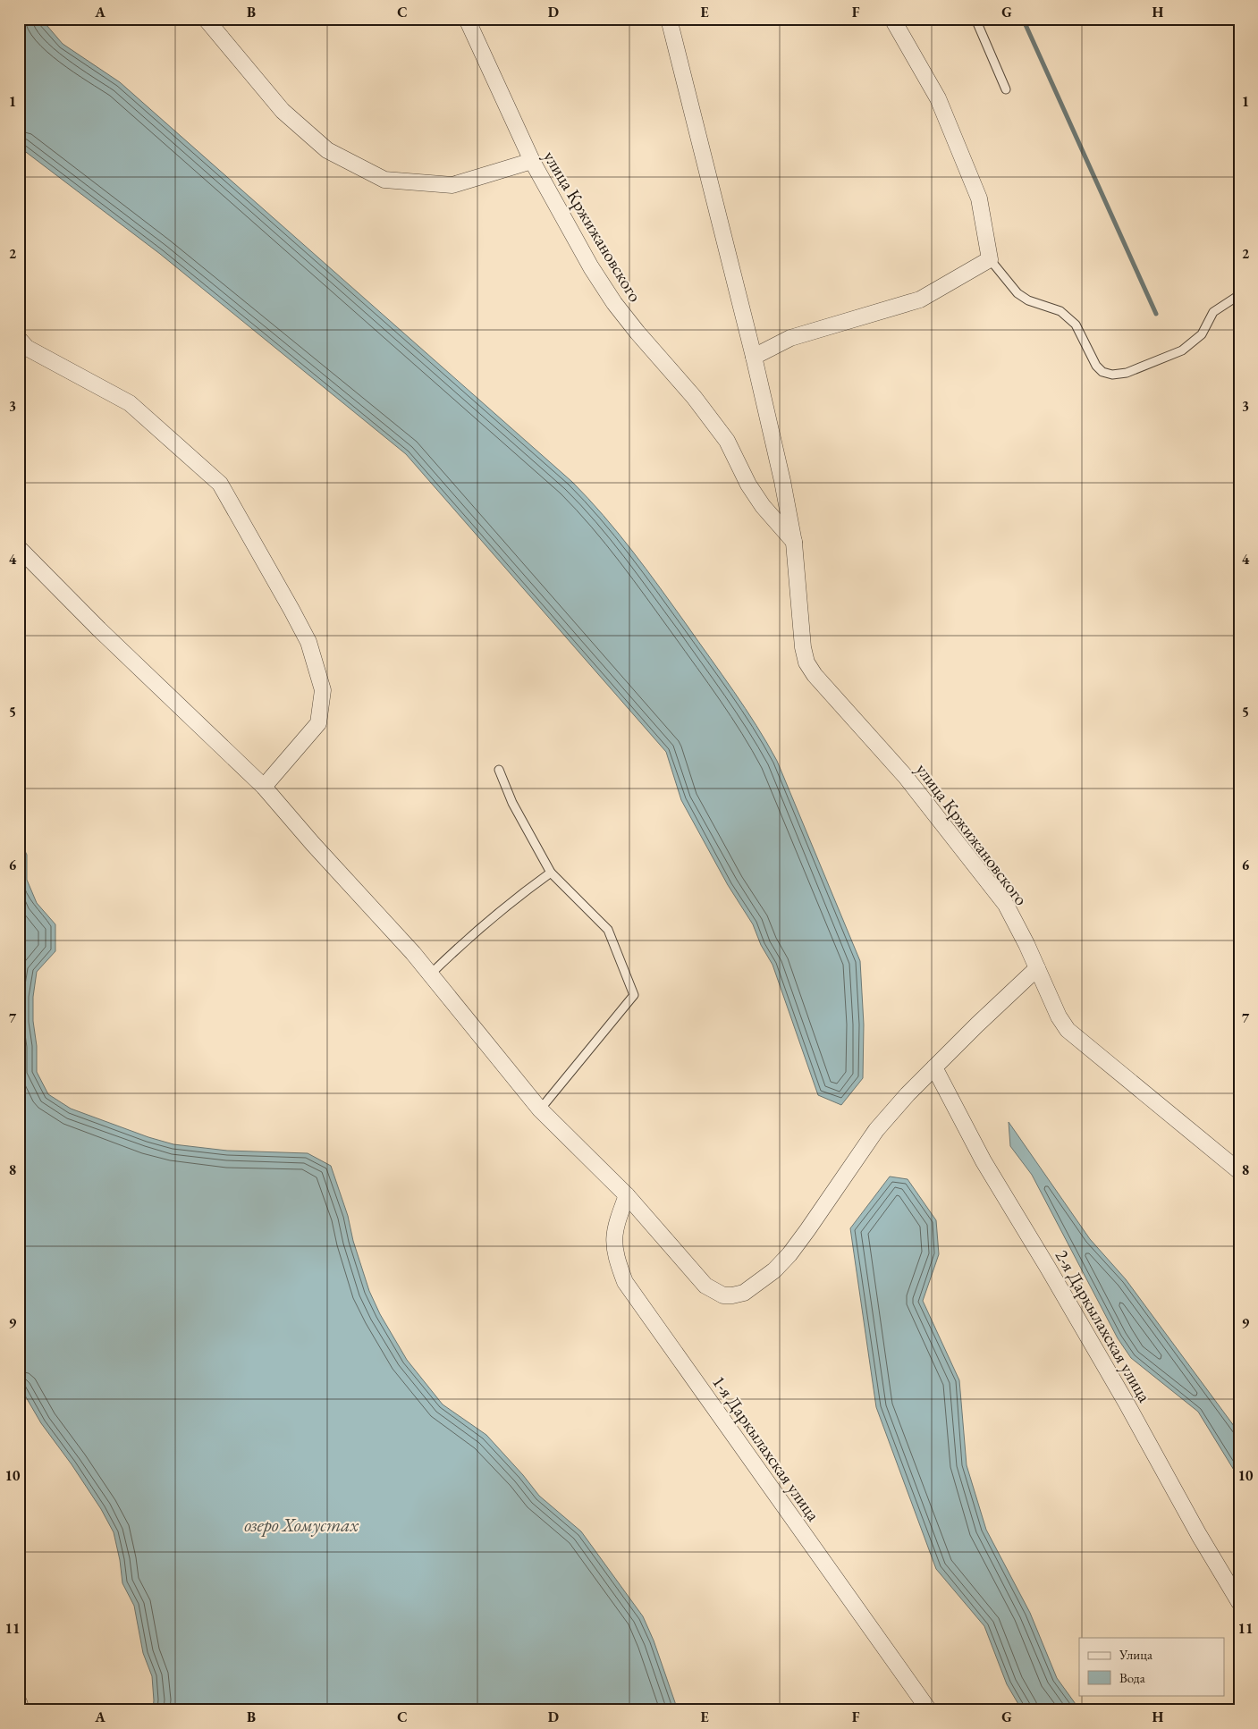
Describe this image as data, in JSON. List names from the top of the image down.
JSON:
{
  "streets": {
    "street": ["улица Кржижановского", "2-я Даркылахская улица", "1-я Даркылахская улица"]
  },
  "water": ["озеро Хомустах"],
  "legend": ["Улица", "Вода"],
  "grid": {
    "columns": [
      "A",
      "B",
      "C",
      "D",
      "E",
      "F",
      "G",
      "H"
    ],
    "rows": [
      "1",
      "2",
      "3",
      "4",
      "5",
      "6",
      "7",
      "8",
      "9",
      "10",
      "11"
    ]
  }
}
